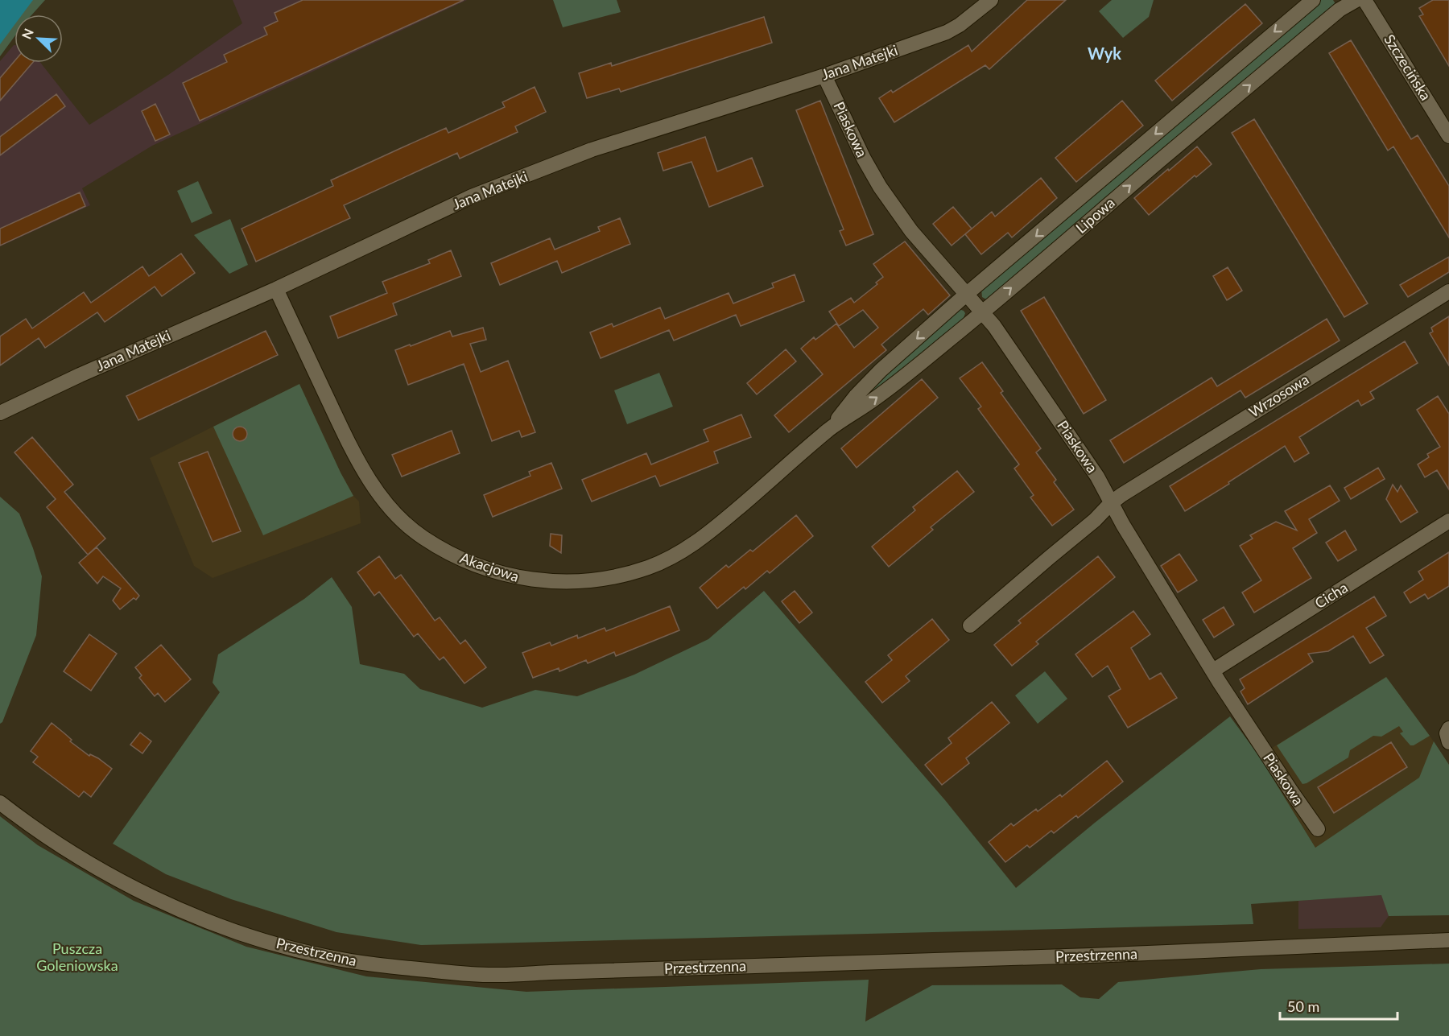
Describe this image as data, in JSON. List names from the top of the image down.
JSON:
{
  "streets": {
    "street": [
      "Jana Matejki",
      "Szczecińska",
      "Piaskowa",
      "Lipowa",
      "Wrzosowa",
      "Akacjowa",
      "Cicha",
      "Przestrzenna"
    ]
  },
  "crossings": [
    ["Jana Matejki", "Piaskowa"],
    ["Jana Matejki", "Akacjowa"],
    ["Piaskowa", "Lipowa"],
    ["Piaskowa", "Wrzosowa"],
    ["Piaskowa", "Cicha"],
    ["Lipowa", "Akacjowa"]
  ],
  "districts": ["Wyk"],
  "parks": ["Puszcza Goleniowska"],
  "scale_bar": "50 m",
  "north": "top left"
}
